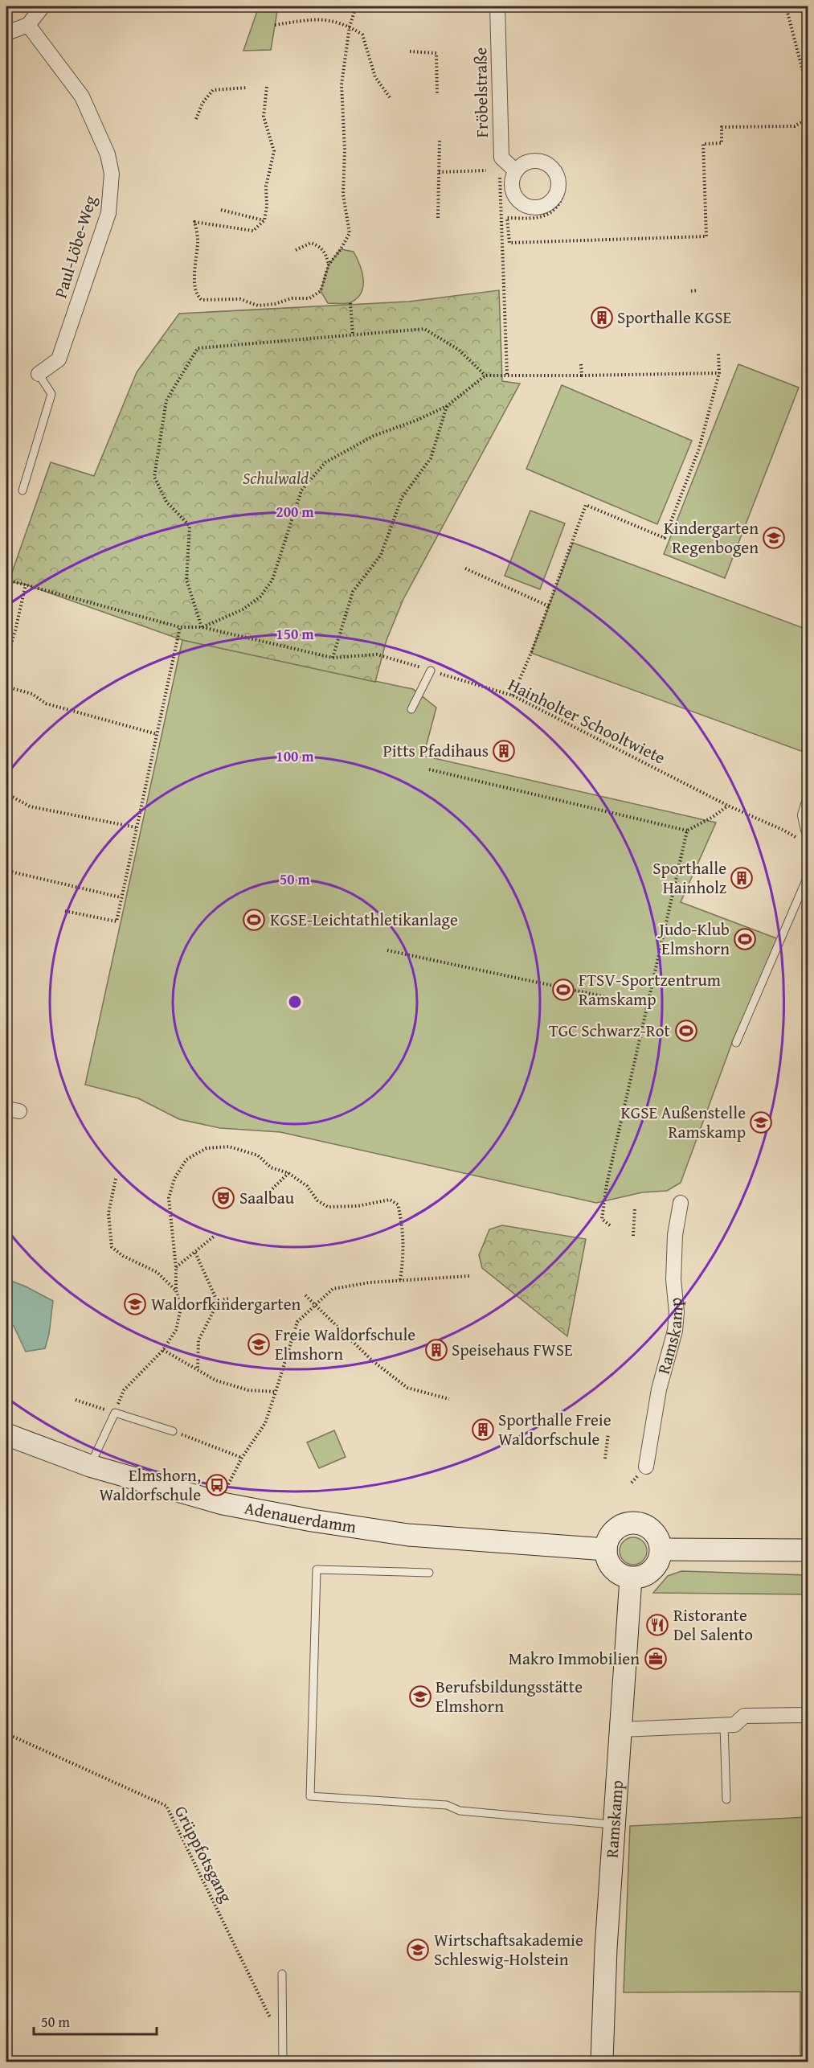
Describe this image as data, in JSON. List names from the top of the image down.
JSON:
{
  "streets": {
    "street": [
      "Fröbelstraße",
      "Paul-Löbe-Weg",
      "Ramskamp",
      "Adenauerdamm"
    ],
    "path": ["Hainholter Schooltwiete", "Grüppfotsgang"]
  },
  "crossings": [
    ["Ramskamp", "Adenauerdamm"]
  ],
  "parks": ["Schulwald"],
  "places": {
    "building": [
      "Sporthalle KGSE",
      "Pitts Pfadihaus",
      "Sporthalle Hainholz",
      "Speisehaus FWSE",
      "Sporthalle Freie Waldorfschule"
    ],
    "school or university": [
      "Kindergarten Regenbogen",
      "KGSE Außenstelle Ramskamp",
      "Waldorfkindergarten",
      "Freie Waldorfschule Elmshorn",
      "Berufsbildungsstätte Elmshorn",
      "Wirtschaftsakademie Schleswig-Holstein"
    ],
    "sports": [
      "KGSE-Leichtathletikanlage",
      "Judo-Klub Elmshorn",
      "FTSV-Sportzentrum Ramskamp",
      "TGC Schwarz-Rot"
    ],
    "theatre": ["Saalbau"],
    "bus stop": ["Elmshorn, Waldorfschule"],
    "restaurant": ["Ristorante Del Salento"],
    "office": ["Makro Immobilien"]
  },
  "scale_bar": "50 m",
  "rings": [
    "200 m",
    "150 m",
    "100 m",
    "50 m"
  ]
}
